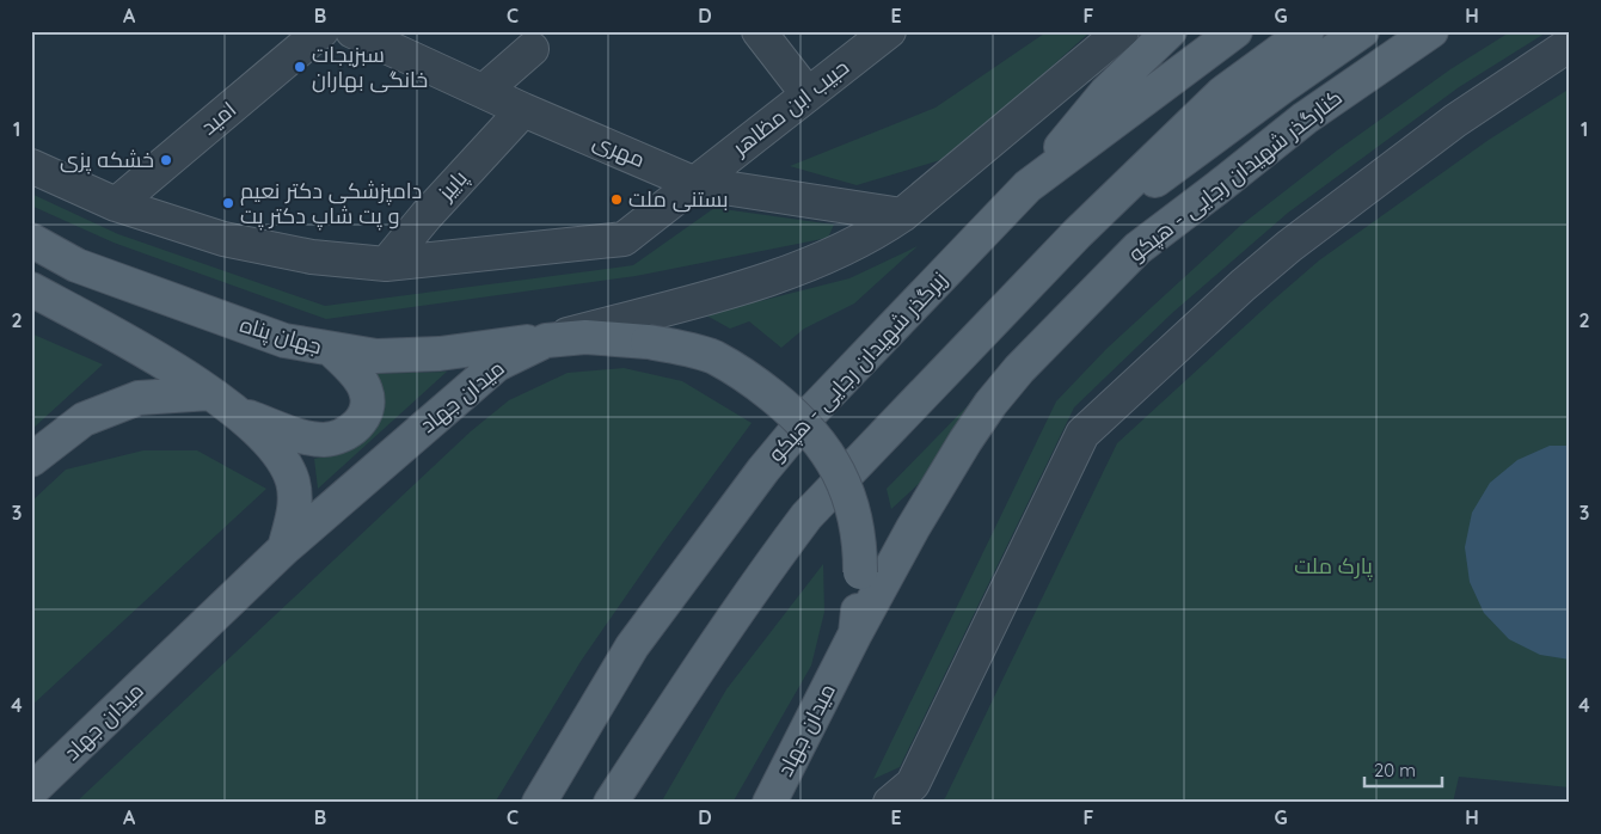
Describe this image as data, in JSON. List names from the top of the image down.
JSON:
{
  "streets": {
    "main road": [
      "کنارگذر شهیدان رجایی - هپکو",
      "جهان پناه",
      "زیرگذر شهیدان رجایی - هپکو",
      "میدان جهاد"
    ],
    "street": [
      "حبیب ابن مظاهر",
      "امید",
      "مهری",
      "پاییز"
    ]
  },
  "crossings": [
    ["حبیب ابن مظاهر", "امید"],
    ["حبیب ابن مظاهر", "مهری"],
    ["حبیب ابن مظاهر", "پاییز"],
    ["مهری", "پاییز"],
    ["کنارگذر شهیدان رجایی - هپکو", "میدان جهاد"],
    ["جهان پناه", "میدان جهاد"]
  ],
  "parks": ["پارک ملت"],
  "places": [
    "سبزیجات خانگی بهاران",
    "خشکه پزی",
    "بستنی ملت",
    "دامپزشکی دکتر نعیم و پت شاپ دکتر پت"
  ],
  "scale_bar": "20 m",
  "grid": {
    "columns": [
      "A",
      "B",
      "C",
      "D",
      "E",
      "F",
      "G",
      "H"
    ],
    "rows": [
      "1",
      "2",
      "3",
      "4"
    ]
  }
}
